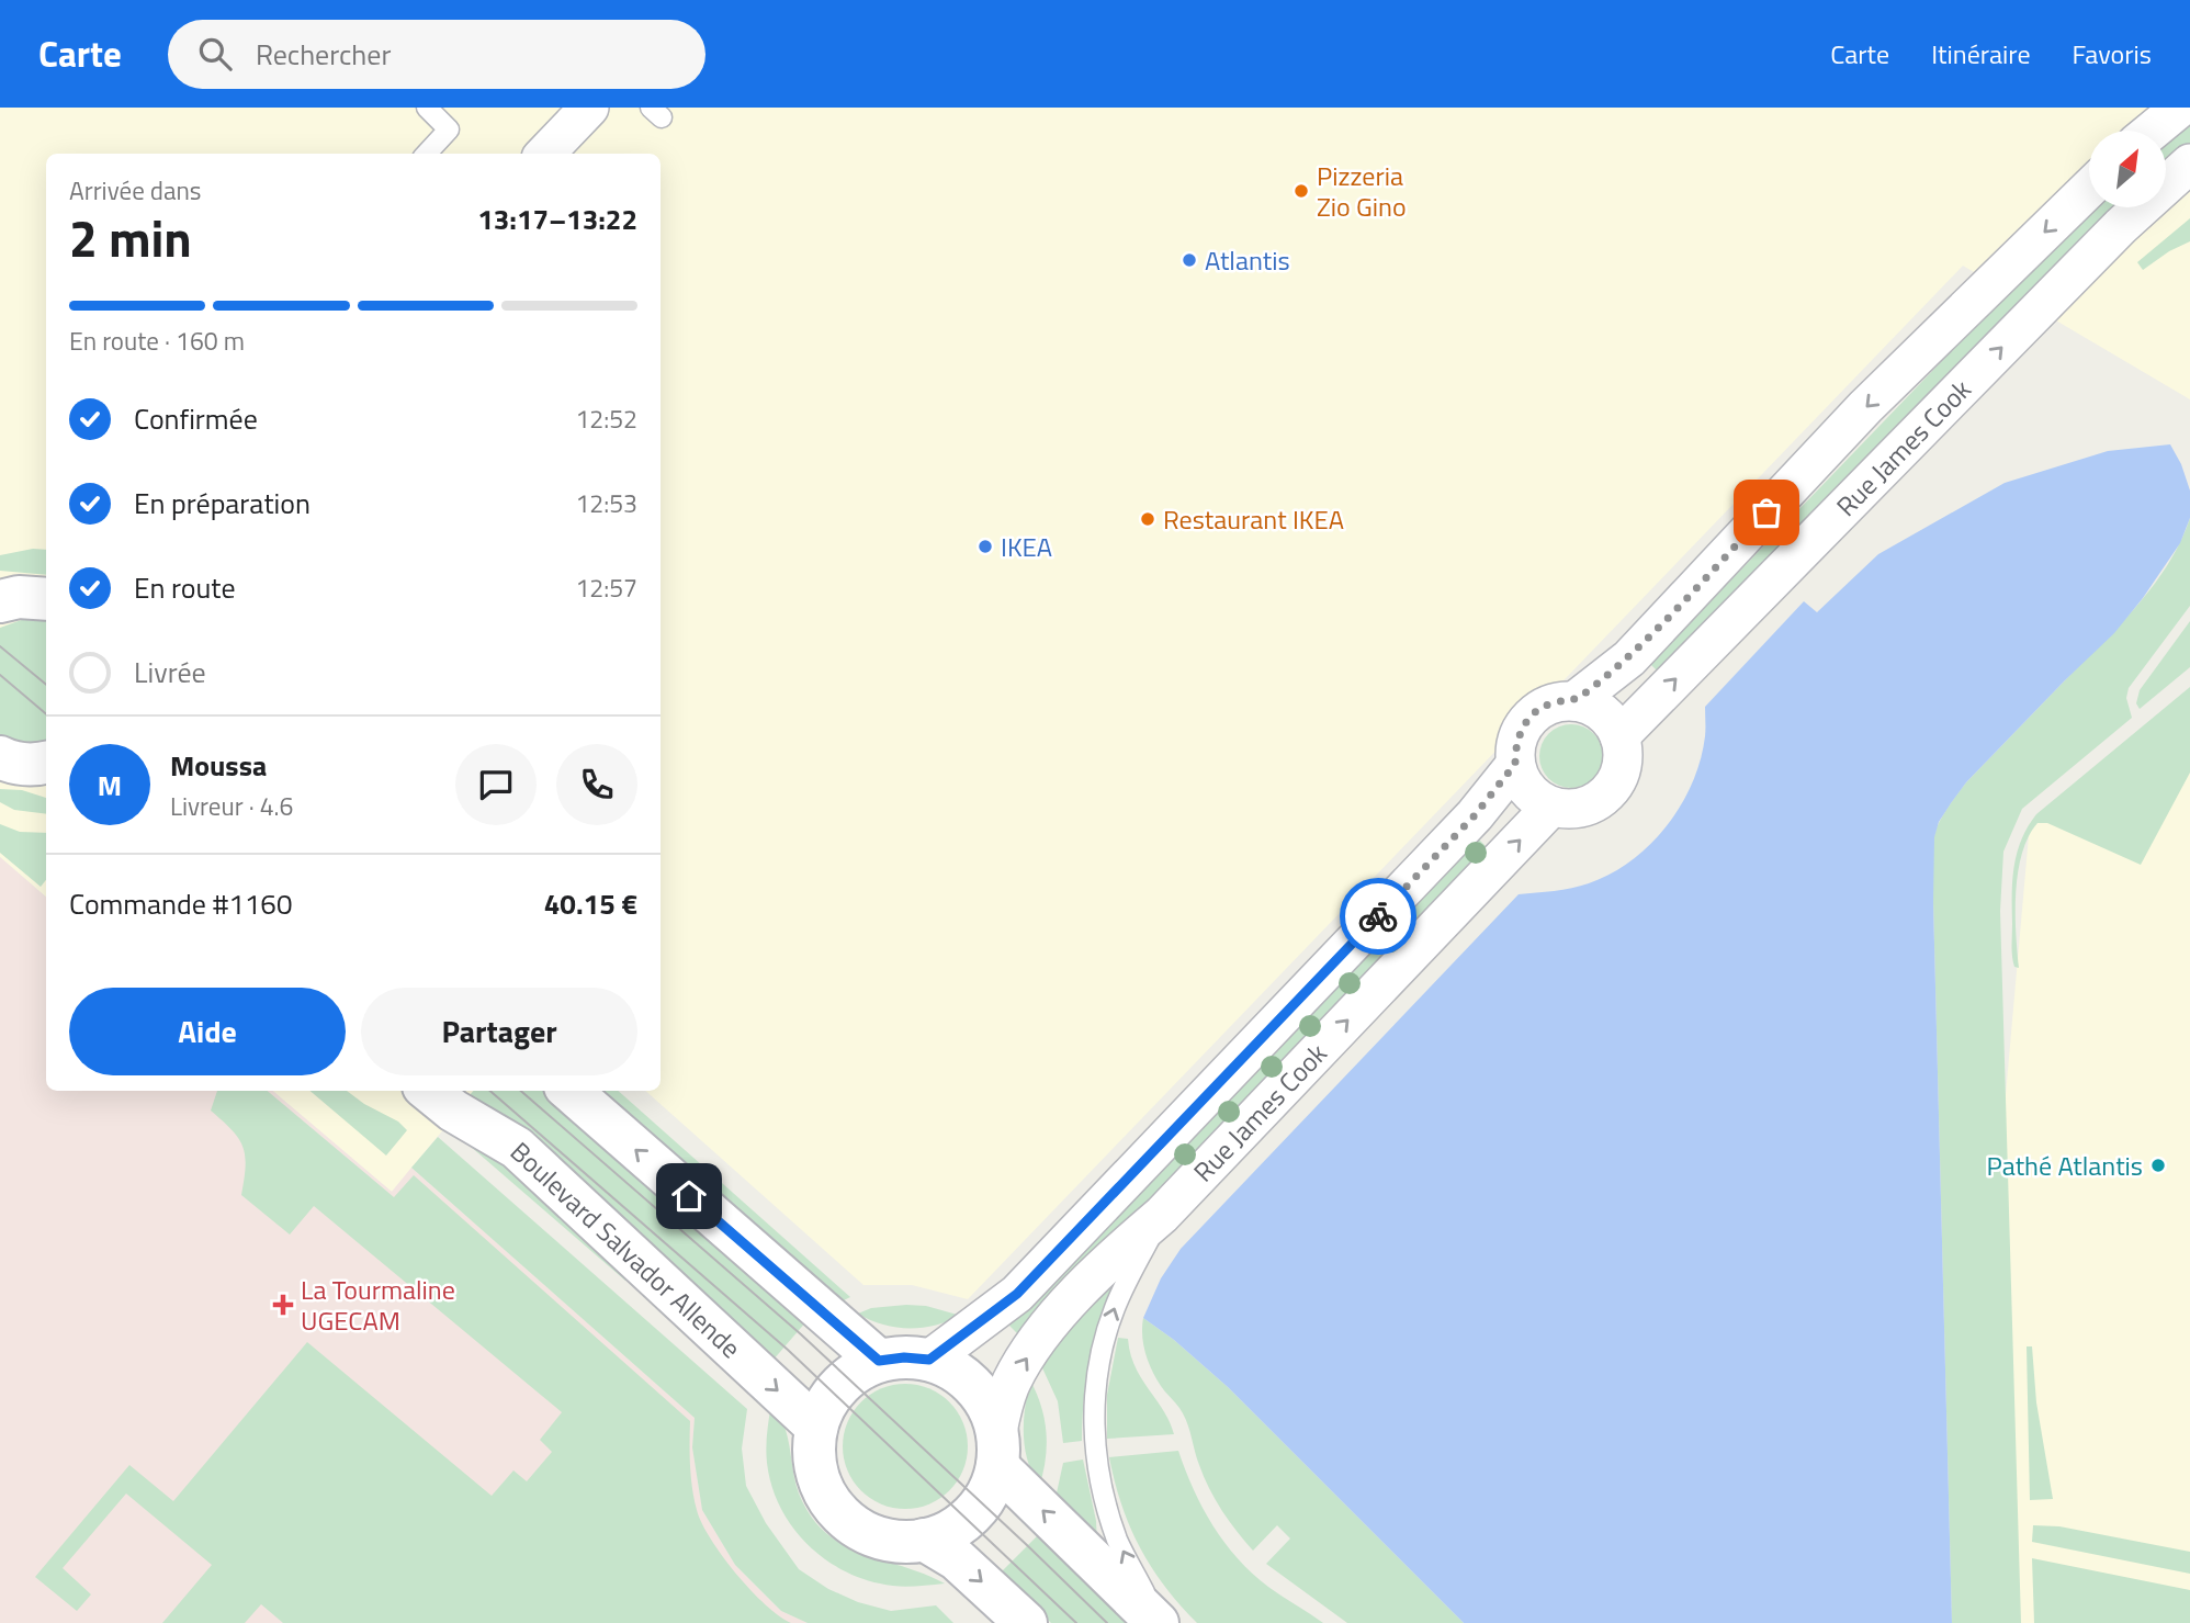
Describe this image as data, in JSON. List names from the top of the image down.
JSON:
{
  "streets": {
    "street": ["Rue James Cook", "Boulevard Salvador Allende"]
  },
  "crossings": [
    ["Rue James Cook", "Boulevard Salvador Allende"]
  ],
  "places": {
    "other": [
      "Pizzeria Zio Gino",
      "Atlantis",
      "Restaurant IKEA",
      "IKEA",
      "Pathé Atlantis"
    ],
    "health": ["La Tourmaline UGECAM"]
  },
  "north": "top right",
  "page": {
    "header": "Carte",
    "search": "Rechercher",
    "nav": ["Carte", "Itinéraire", "Favoris"],
    "heading": ["2 min", "Arrivée dans", "13:17–13:22"],
    "panel": [
      "Moussa",
      "Livreur · 4.6",
      "Commande #1160",
      "40.15 €"
    ],
    "bar": "En route · 160 m",
    "list": [
      ["Confirmée", "12:52"],
      ["En préparation", "12:53"],
      ["En route", "12:57"],
      "Livrée"
    ],
    "round": "M",
    "buttons": ["Aide", "Partager"]
  }
}
